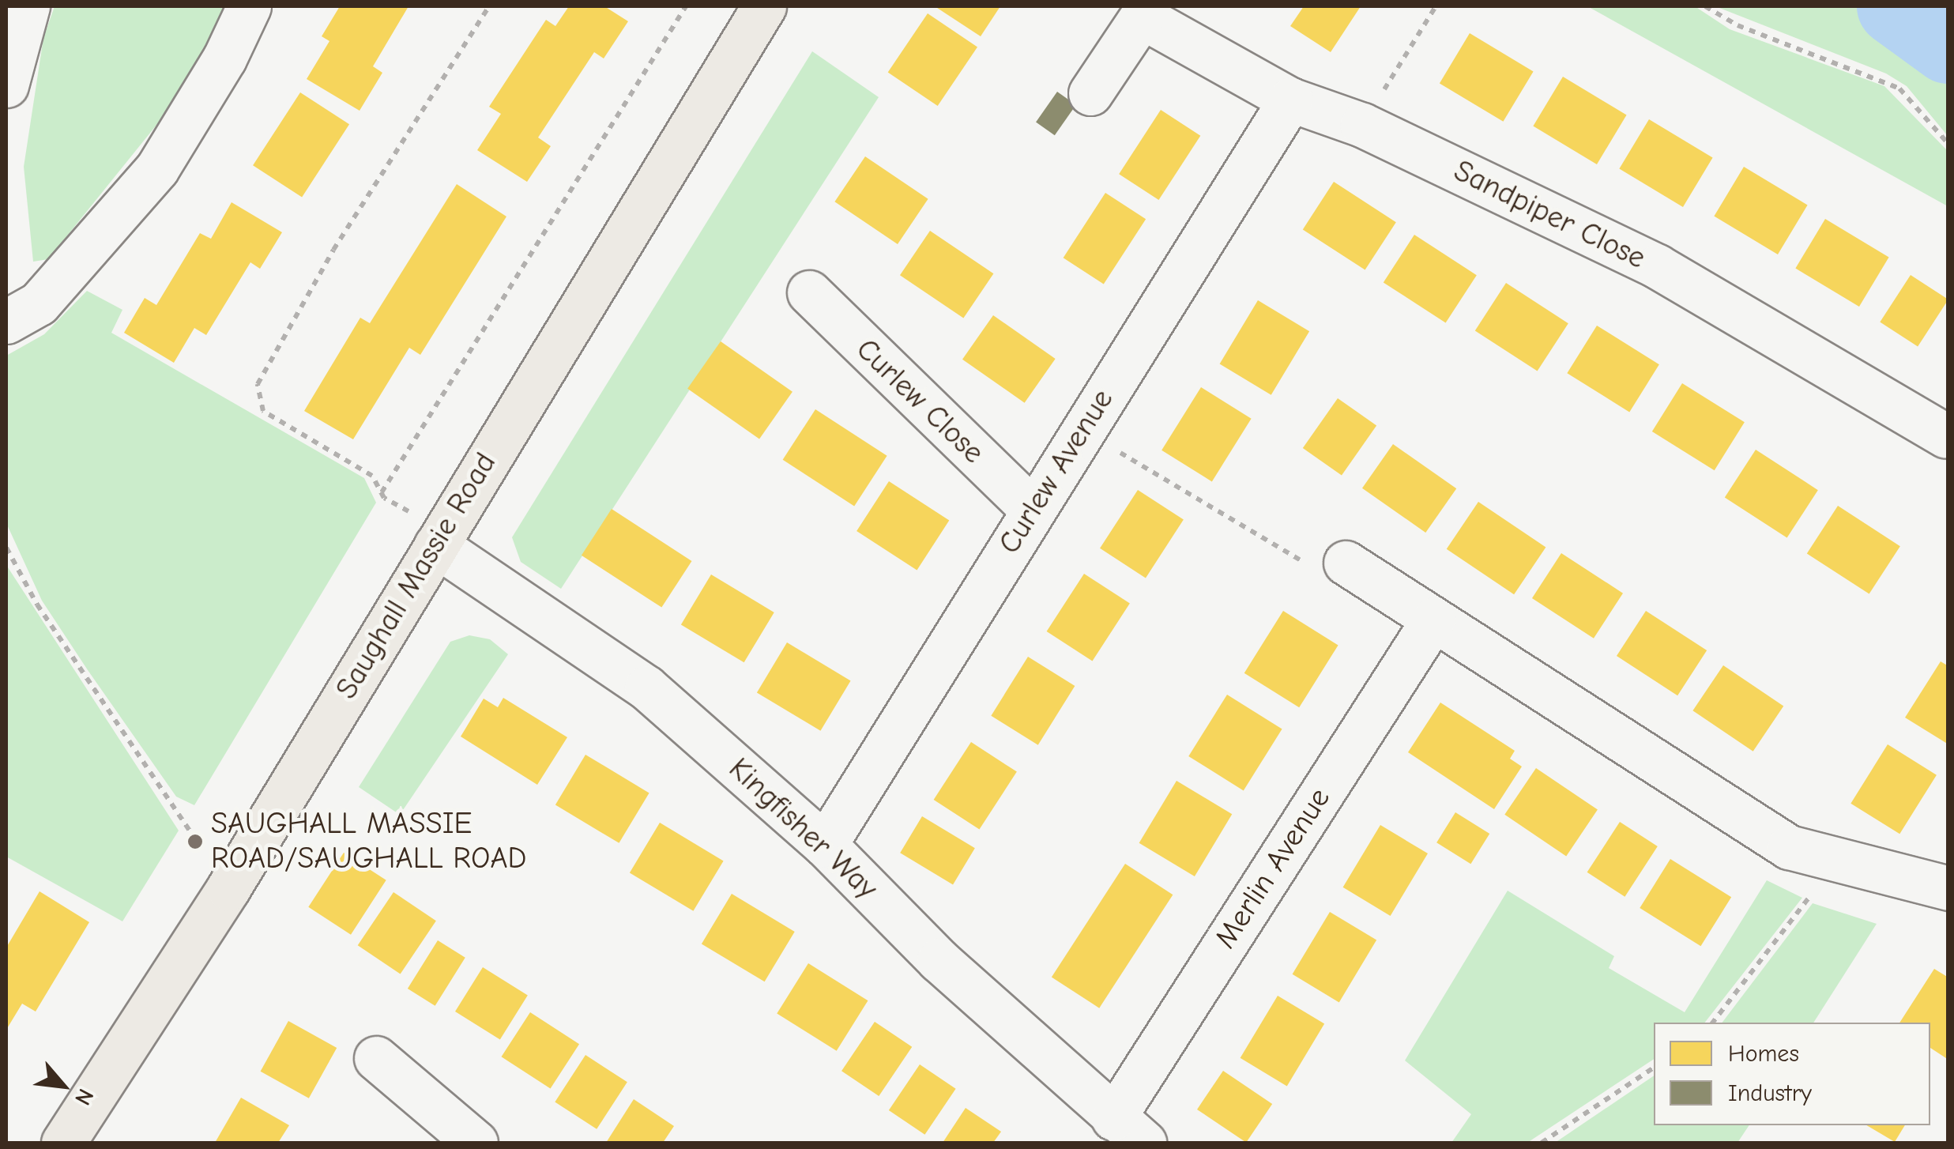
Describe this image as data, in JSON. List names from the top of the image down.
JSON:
{
  "streets": {
    "main road": ["Saughall Massie Road"],
    "street": [
      "Sandpiper Close",
      "Curlew Close",
      "Curlew Avenue",
      "Kingfisher Way",
      "Merlin Avenue"
    ]
  },
  "crossings": [
    ["Sandpiper Close", "Curlew Avenue"],
    ["Curlew Close", "Curlew Avenue"],
    ["Curlew Avenue", "Kingfisher Way"],
    ["Saughall Massie Road", "Kingfisher Way"],
    ["Kingfisher Way", "Merlin Avenue"]
  ],
  "places": ["SAUGHALL MASSIE ROAD/SAUGHALL ROAD"],
  "legend": ["Homes", "Industry"],
  "north": "bottom right"
}
